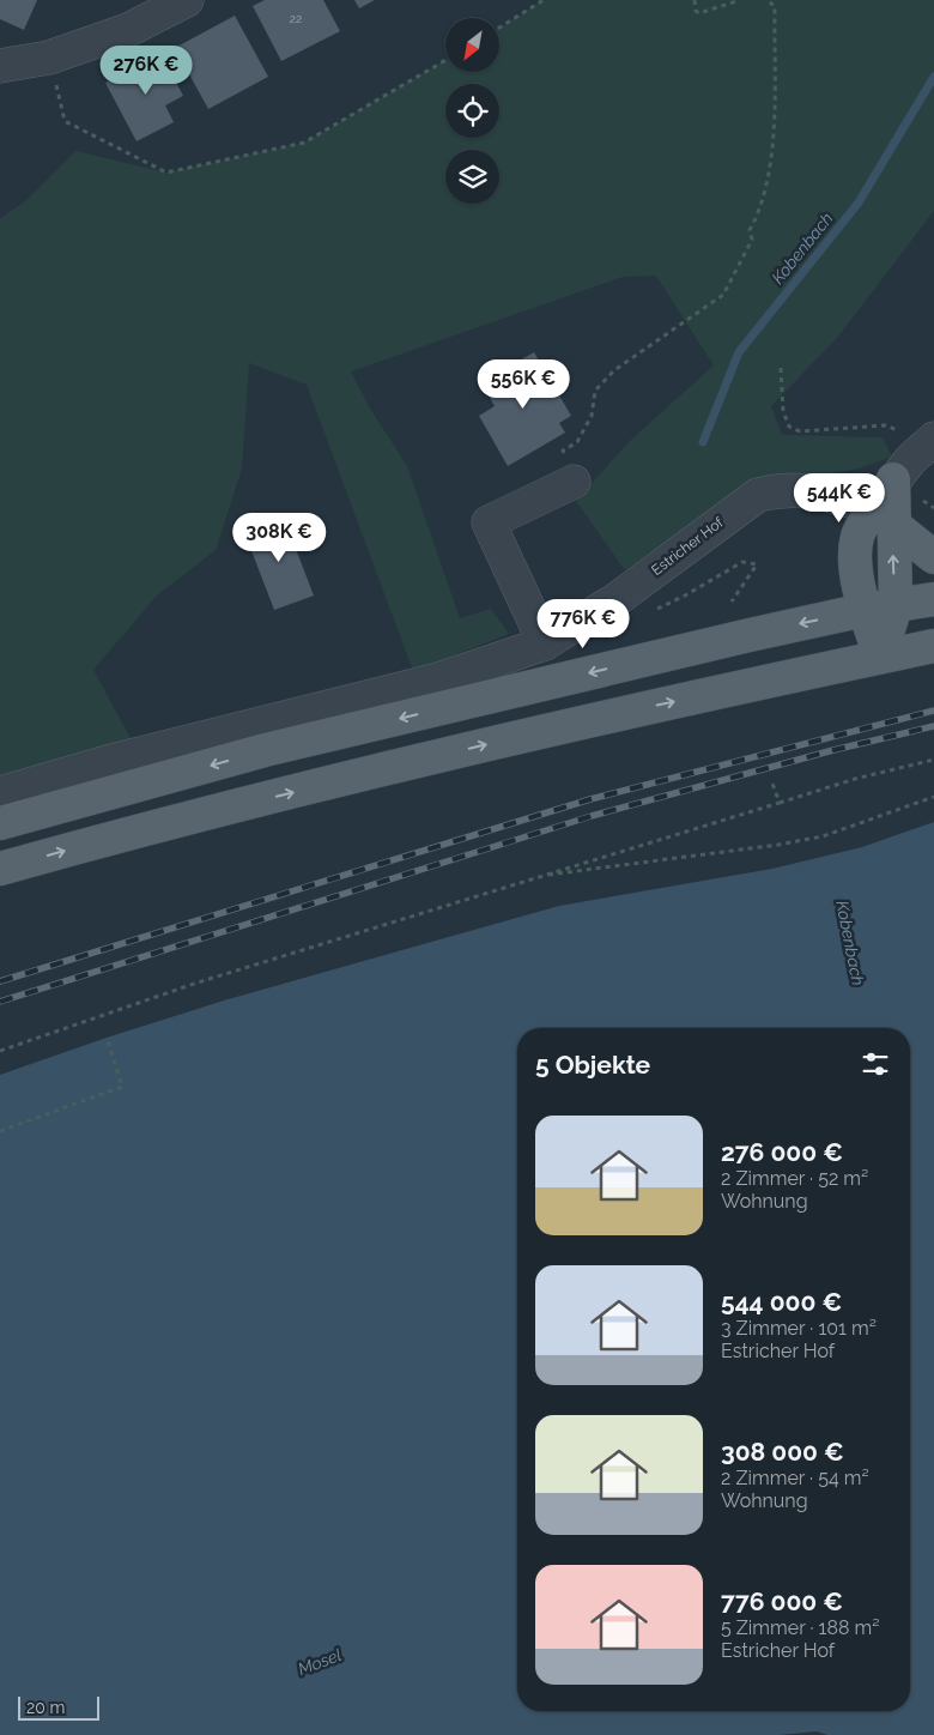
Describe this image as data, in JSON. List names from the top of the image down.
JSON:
{
  "streets": {
    "street": ["Estricher Hof"]
  },
  "water": ["Kobenbach", "Mosel"],
  "house_numbers": ["22"],
  "scale_bar": "20 m",
  "north": "bottom left",
  "page": {
    "price": [
      "276K €",
      "556K €",
      "544K €",
      "308K €",
      "776K €"
    ],
    "heading": "5 Objekte",
    "list": [
      {
        "name": "276 000 €",
        "note": "2 Zimmer · 52 m² · Wohnung"
      },
      {
        "name": "544 000 €",
        "note": "3 Zimmer · 101 m² · Estricher Hof"
      },
      {
        "name": "308 000 €",
        "note": "2 Zimmer · 54 m² · Wohnung"
      },
      {
        "name": "776 000 €",
        "note": "5 Zimmer · 188 m² · Estricher Hof"
      }
    ],
    "scale": "20 m"
  }
}
